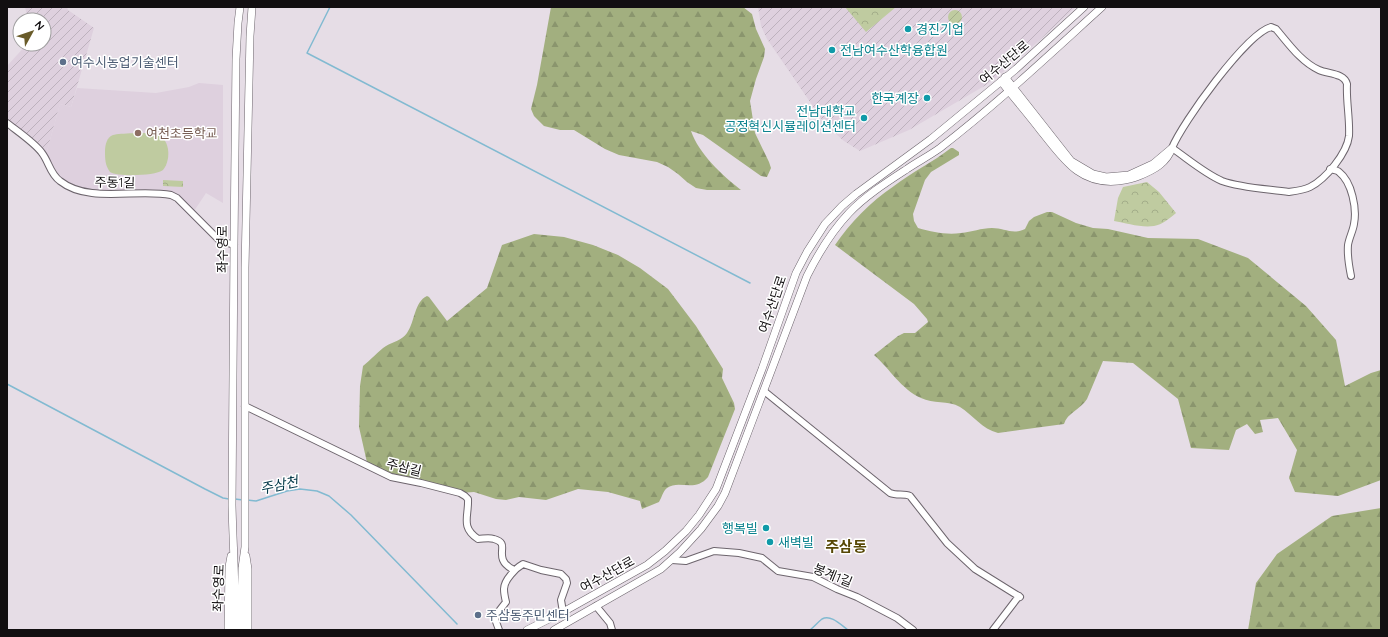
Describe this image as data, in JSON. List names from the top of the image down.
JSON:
{
  "streets": {
    "street": [
      "여수산단로",
      "주동1길",
      "좌수영로",
      "주삼길",
      "봉계1길"
    ]
  },
  "crossings": [
    ["여수산단로", "봉계1길"],
    ["주동1길", "좌수영로"],
    ["좌수영로", "주삼길"]
  ],
  "districts": ["주삼동"],
  "water": ["주삼천"],
  "places": [
    "경진기업",
    "전남여수산학융합원",
    "여수시농업기술센터",
    "한국계장",
    "전남대학교 공정혁신시뮬레이션센터",
    "여천초등학교",
    "행복빌",
    "새벽빌",
    "주삼동주민센터"
  ],
  "north": "top right"
}
